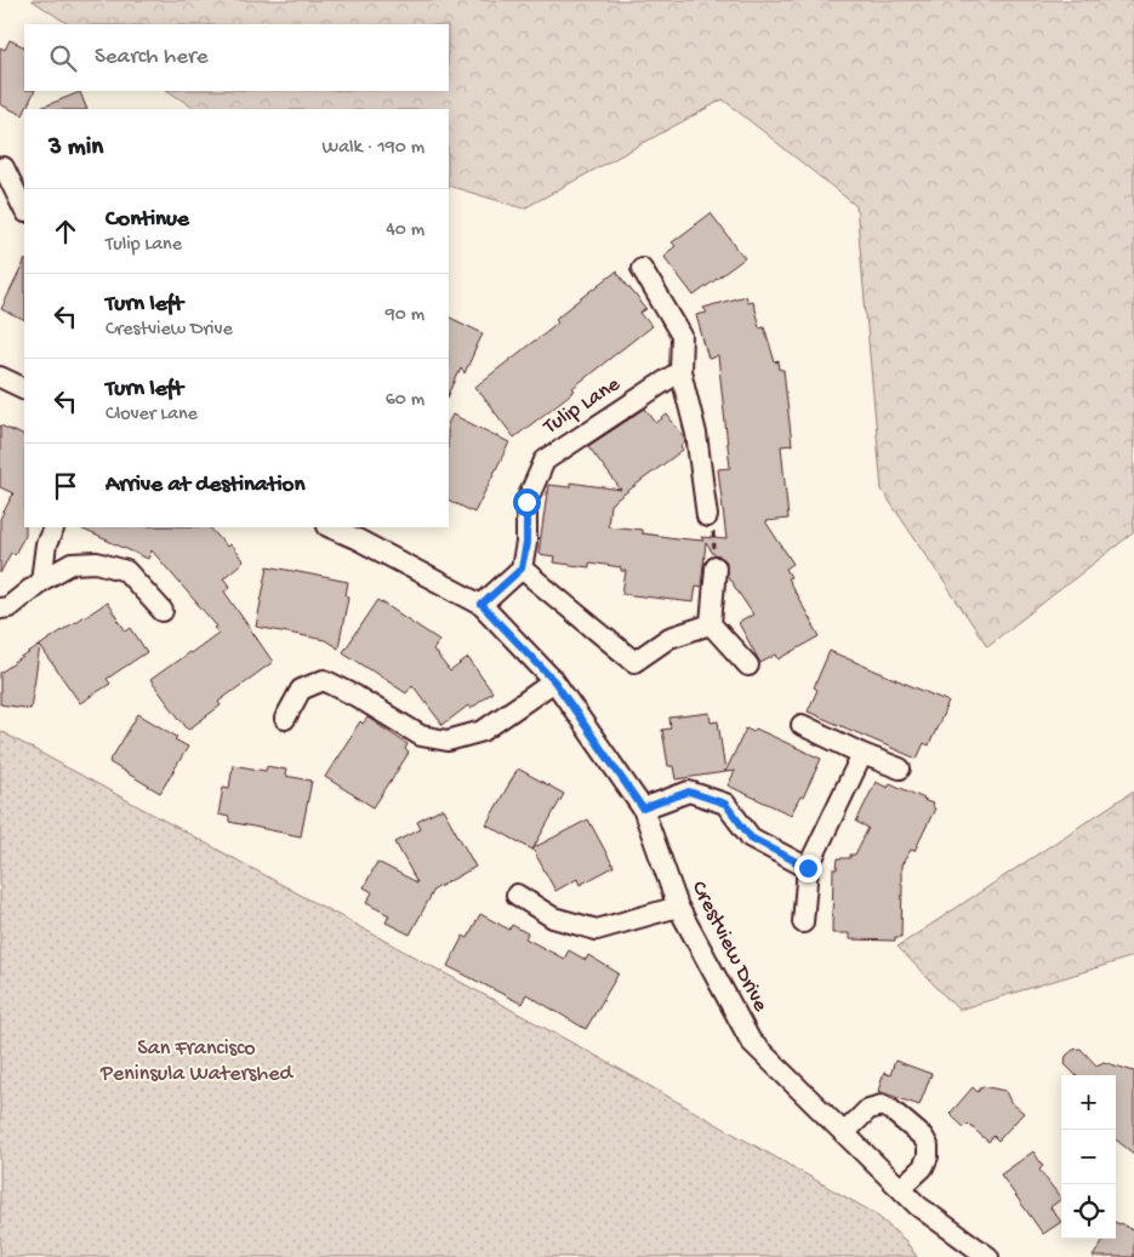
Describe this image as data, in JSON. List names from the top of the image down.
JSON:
{
  "streets": {
    "street": ["Tulip Lane", "Crestview Drive"]
  },
  "parks": ["San Francisco Peninsula Watershed"],
  "page": {
    "search": "Search here",
    "heading": ["3 min", "Walk · 190 m"],
    "list": [
      ["Continue", "Tulip Lane", "40 m"],
      ["Turn left", "Crestview Drive", "90 m"],
      ["Turn left", "Clover Lane", "60 m"],
      "Arrive at destination"
    ],
    "map_buttons": ["+", "−"]
  }
}
